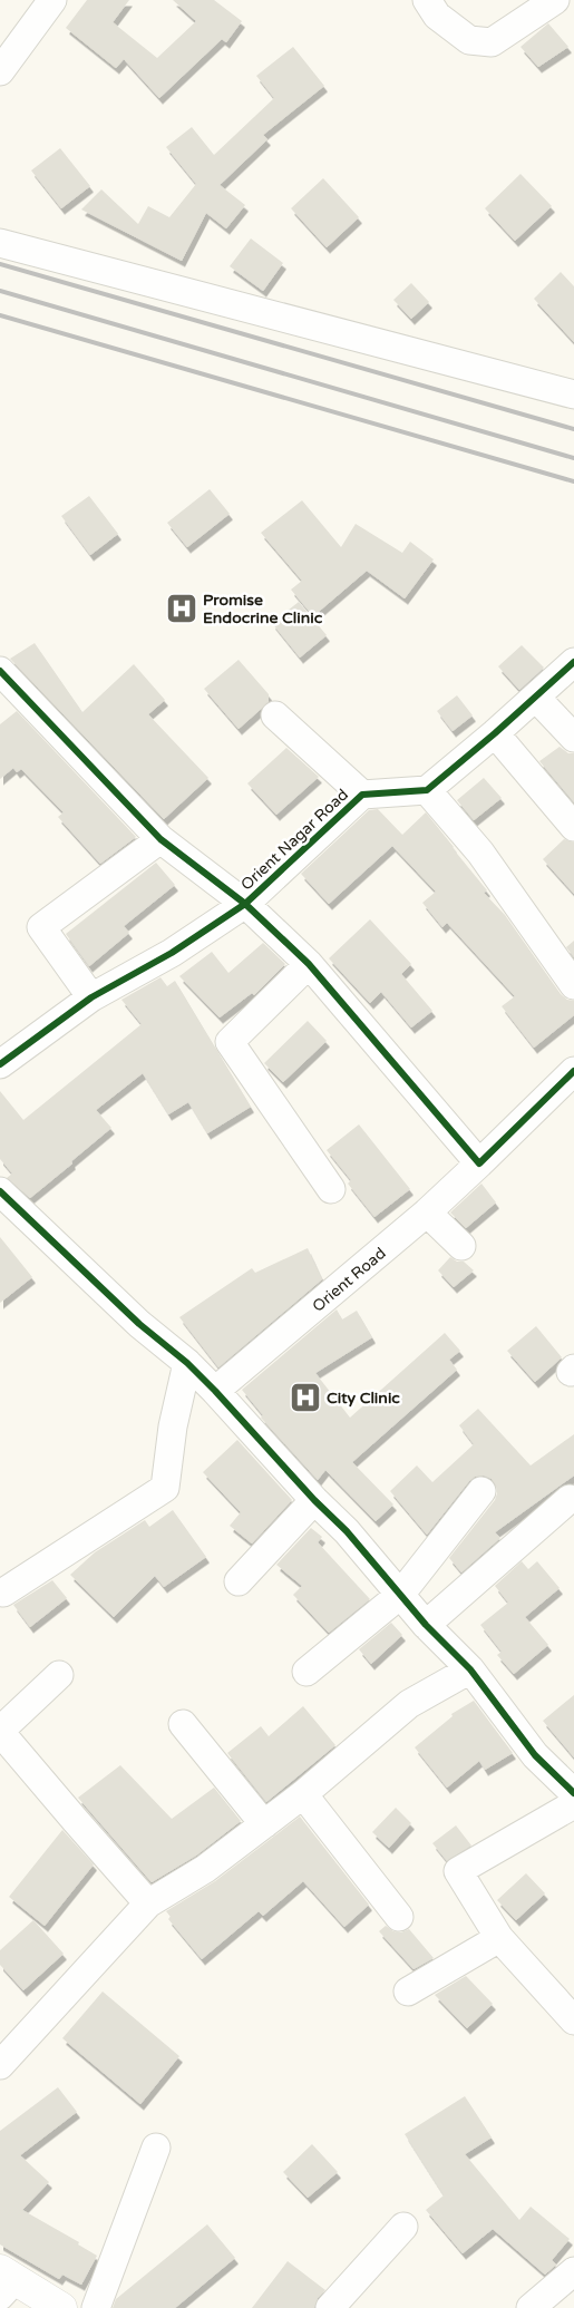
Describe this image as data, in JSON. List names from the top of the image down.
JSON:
{
  "streets": {
    "street": ["Orient Nagar Road", "Orient Road"]
  },
  "places": {
    "hospital": ["Promise Endocrine Clinic", "City Clinic"]
  }
}
